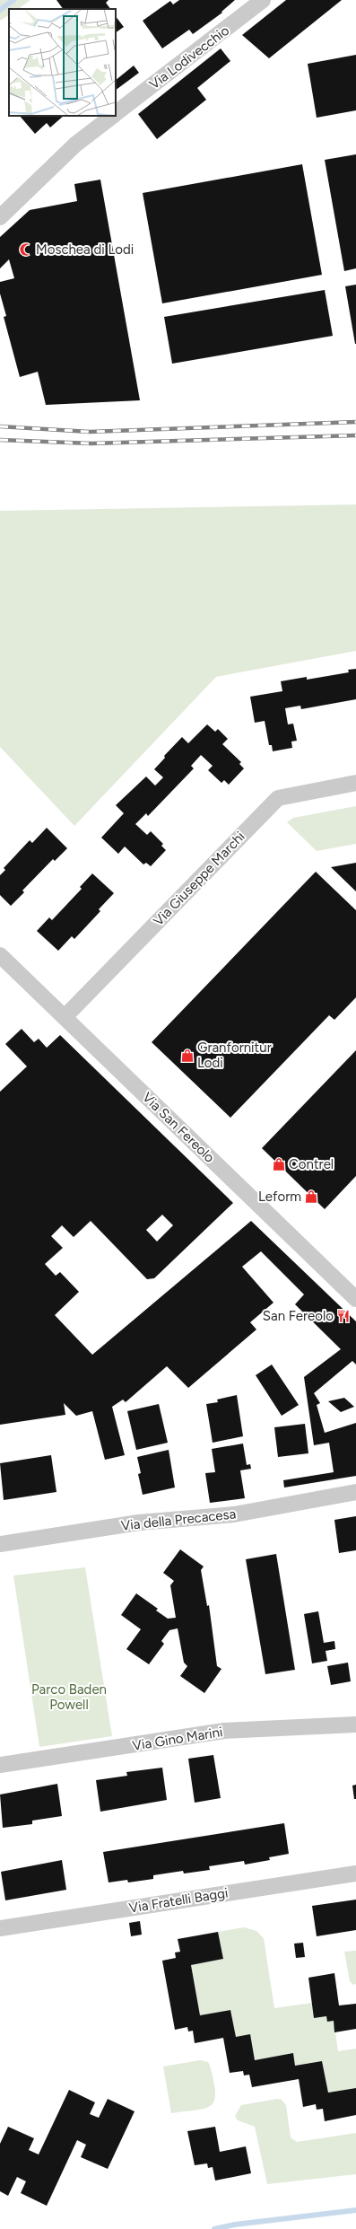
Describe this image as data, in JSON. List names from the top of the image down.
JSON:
{
  "streets": {
    "street": [
      "Via Lodivecchio",
      "Via Giuseppe Marchi",
      "Via San Fereolo",
      "Via della Precacesa",
      "Via Gino Marini",
      "Via Fratelli Baggi"
    ]
  },
  "crossings": [
    ["Via Giuseppe Marchi", "Via San Fereolo"]
  ],
  "parks": ["Parco Baden Powell"],
  "places": {
    "mosque": ["Moschea di Lodi"],
    "shop": ["Granfornitur Lodi", "Contrel", "Leform"],
    "restaurant": ["San Fereolo"]
  }
}
